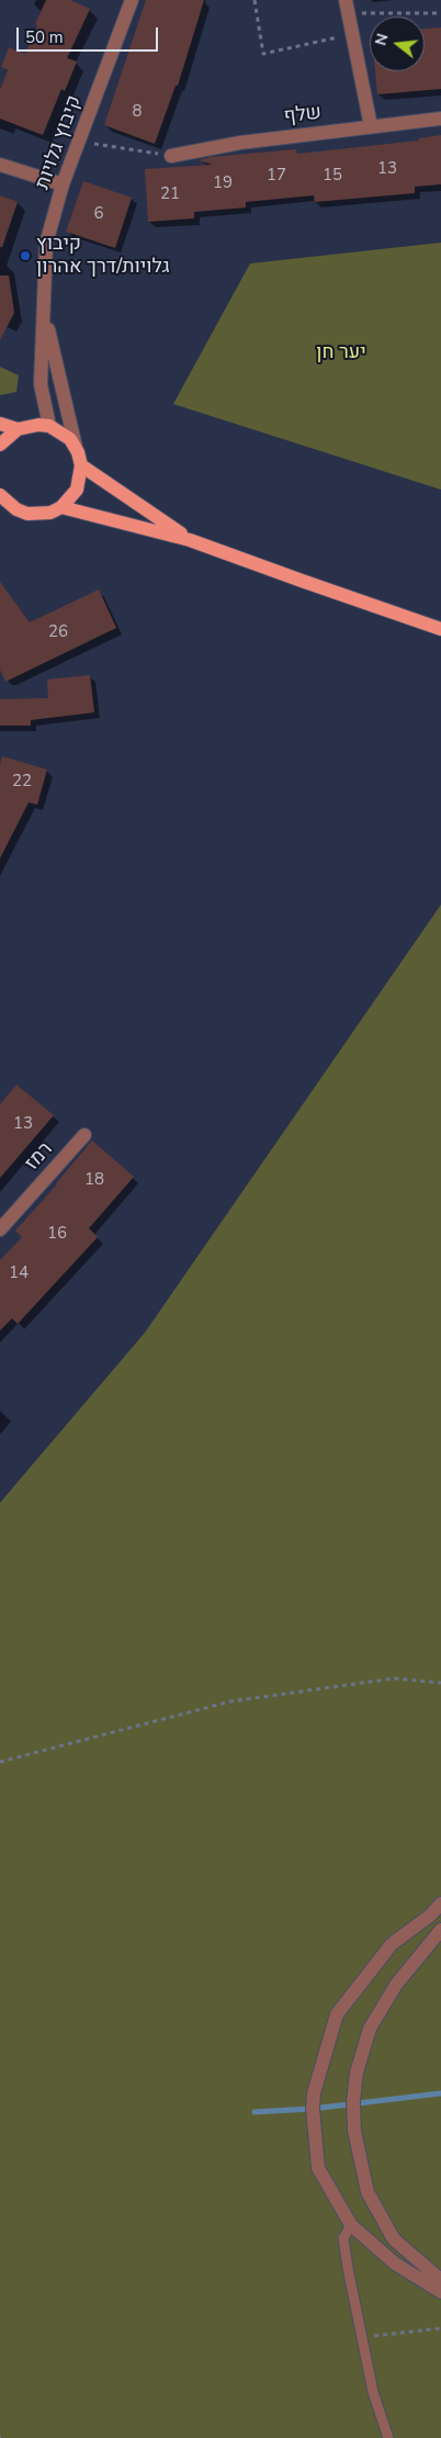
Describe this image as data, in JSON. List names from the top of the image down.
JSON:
{
  "streets": {
    "street": ["שלף", "קיבוץ גלויות", "רמז"]
  },
  "parks": ["יער חן"],
  "places": ["קיבוץ גלויות/דרך אהרון"],
  "house_numbers": [
    "8",
    "13",
    "17",
    "15",
    "19",
    "21",
    "6",
    "26",
    "22",
    "13",
    "18",
    "16",
    "14"
  ],
  "scale_bar": "50 m",
  "north": "left"
}
